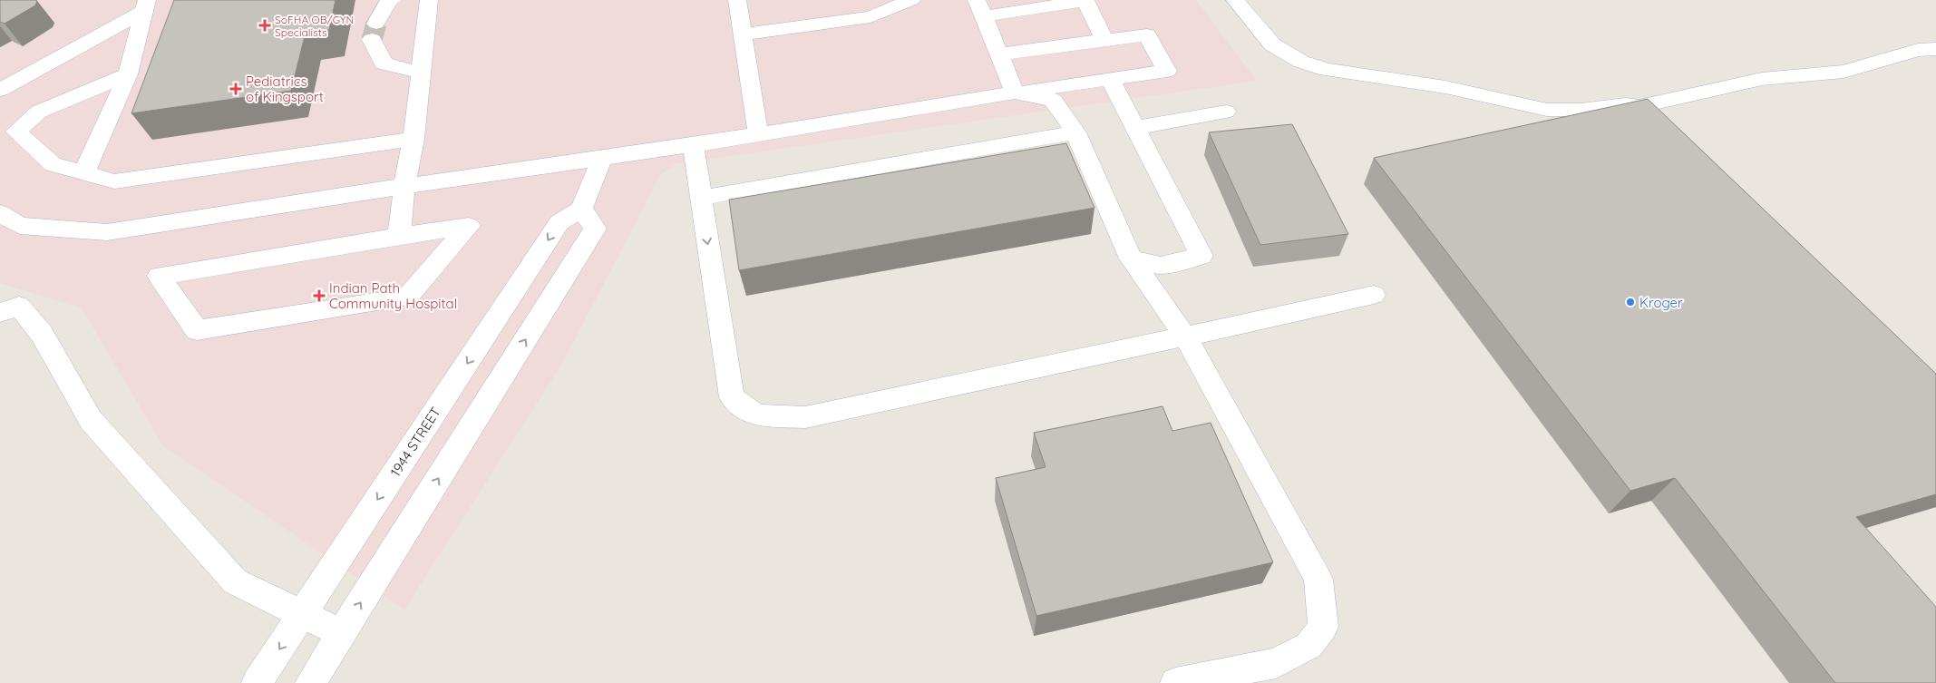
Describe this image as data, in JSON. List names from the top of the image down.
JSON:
{
  "streets": {
    "street": ["1944 STREET"]
  },
  "places": {
    "health": ["SoFHA OB/GYN Specialists", "Pediatrics of Kingsport", "Indian Path Community Hospital"],
    "other": ["Kroger"]
  }
}
